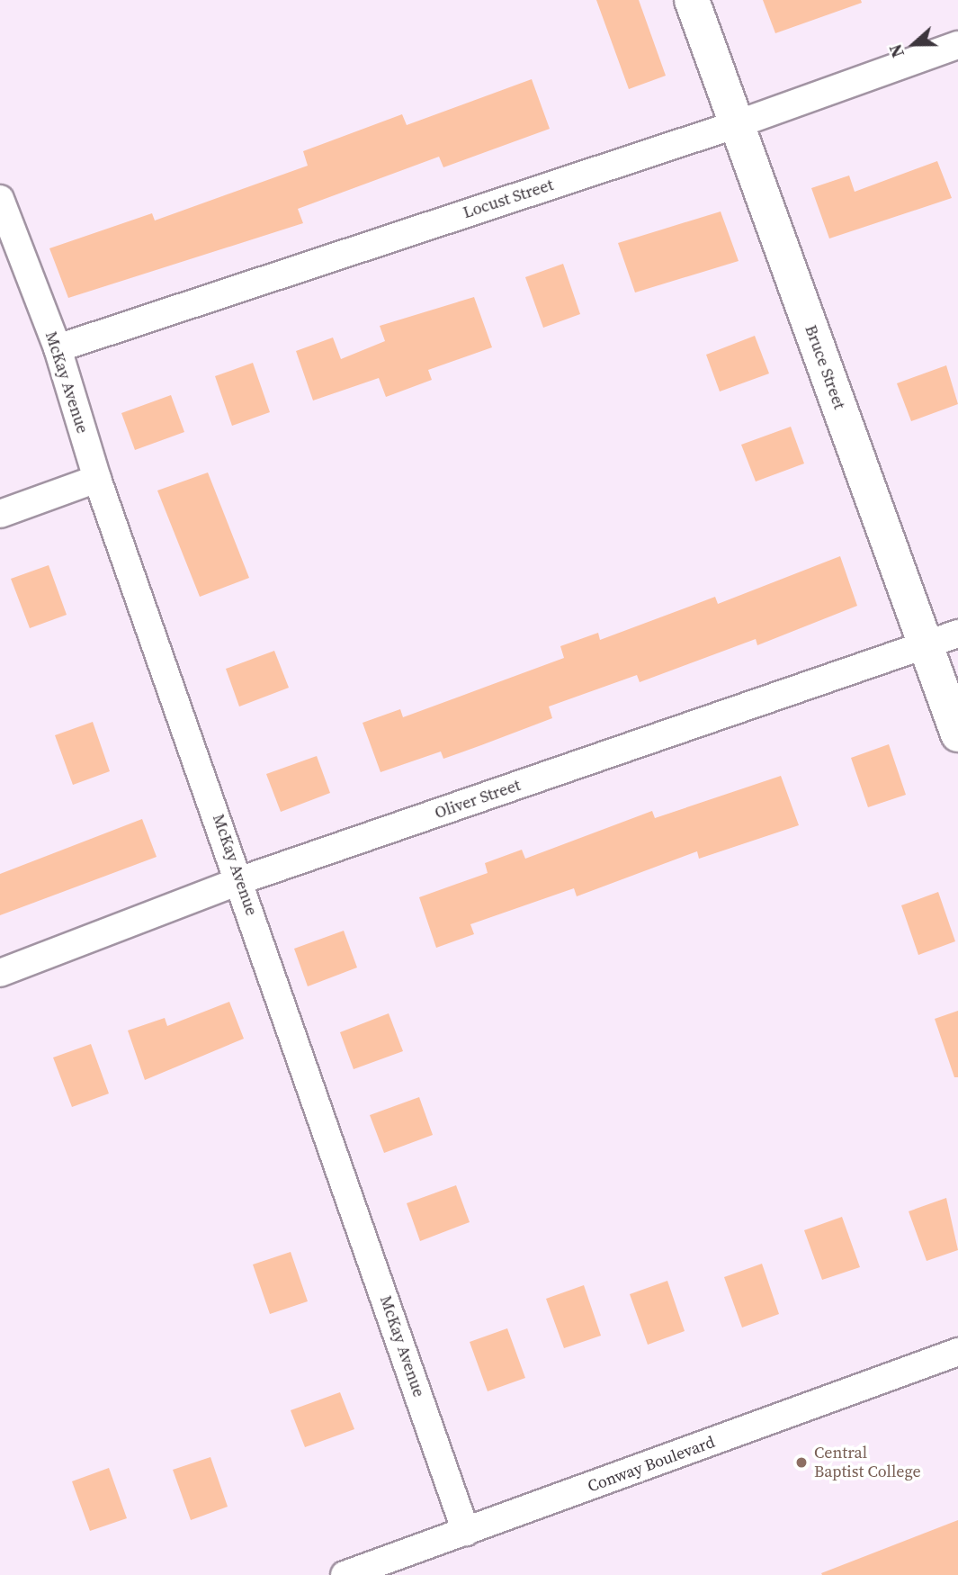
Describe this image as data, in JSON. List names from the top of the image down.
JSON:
{
  "streets": {
    "street": [
      "Locust Street",
      "Bruce Street",
      "McKay Avenue",
      "Oliver Street",
      "Conway Boulevard"
    ]
  },
  "crossings": [
    ["Locust Street", "Bruce Street"],
    ["Locust Street", "McKay Avenue"],
    ["Bruce Street", "Oliver Street"],
    ["McKay Avenue", "Oliver Street"],
    ["McKay Avenue", "Conway Boulevard"]
  ],
  "places": ["Central Baptist College"],
  "north": "left"
}
